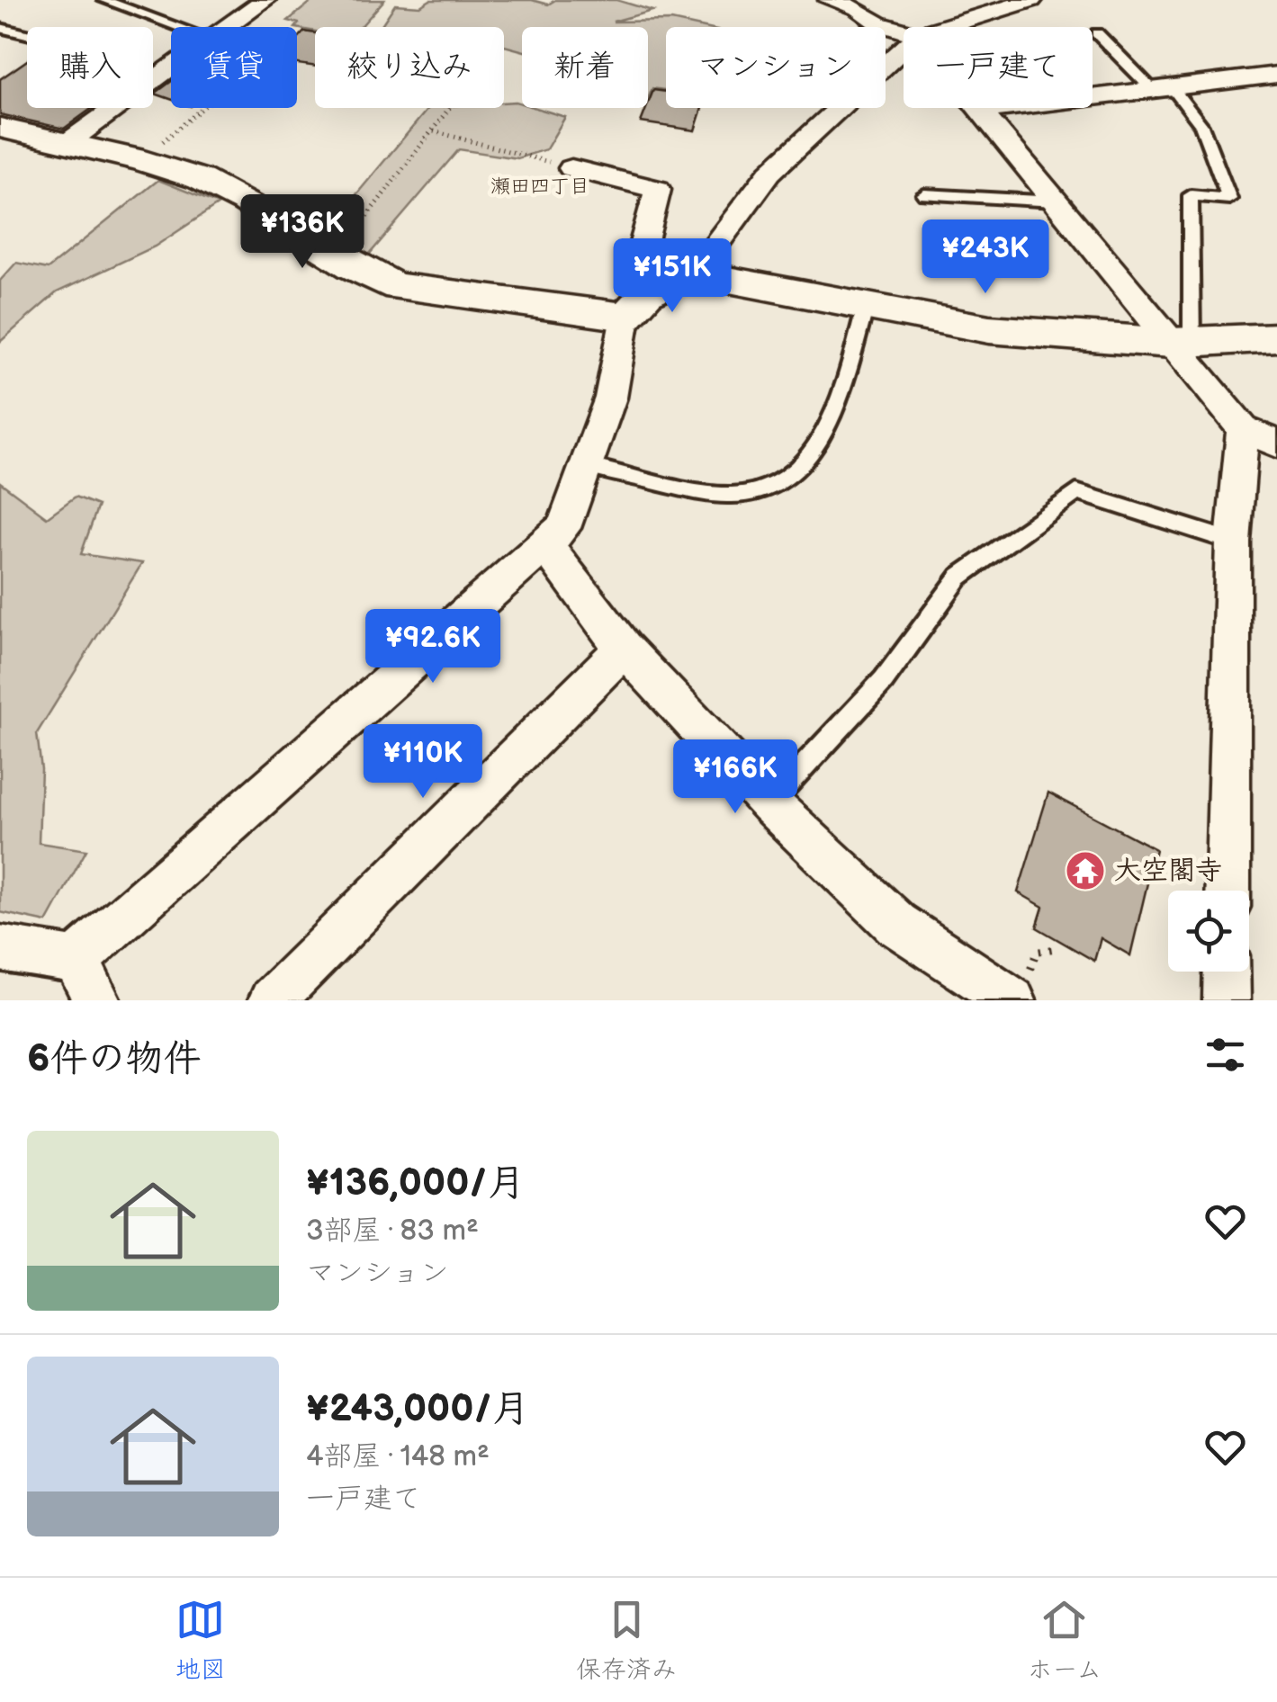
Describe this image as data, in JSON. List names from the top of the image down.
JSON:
{
  "districts": ["瀬田四丁目"],
  "places": {
    "temple": ["大空閣寺"]
  },
  "page": {
    "chip": [
      "購入",
      "賃貸",
      "絞り込み",
      "新着",
      "マンション",
      "一戸建て"
    ],
    "price": [
      "¥136K",
      "¥243K",
      "¥151K",
      "¥92.6K",
      "¥110K",
      "¥166K"
    ],
    "heading": "6件の物件",
    "list": [
      {
        "name": "¥136,000/月",
        "note": "3部屋 · 83 m² · マンション"
      },
      {
        "name": "¥243,000/月",
        "note": "4部屋 · 148 m² · 一戸建て"
      }
    ],
    "tabs": ["地図", "保存済み", "ホーム"]
  }
}
